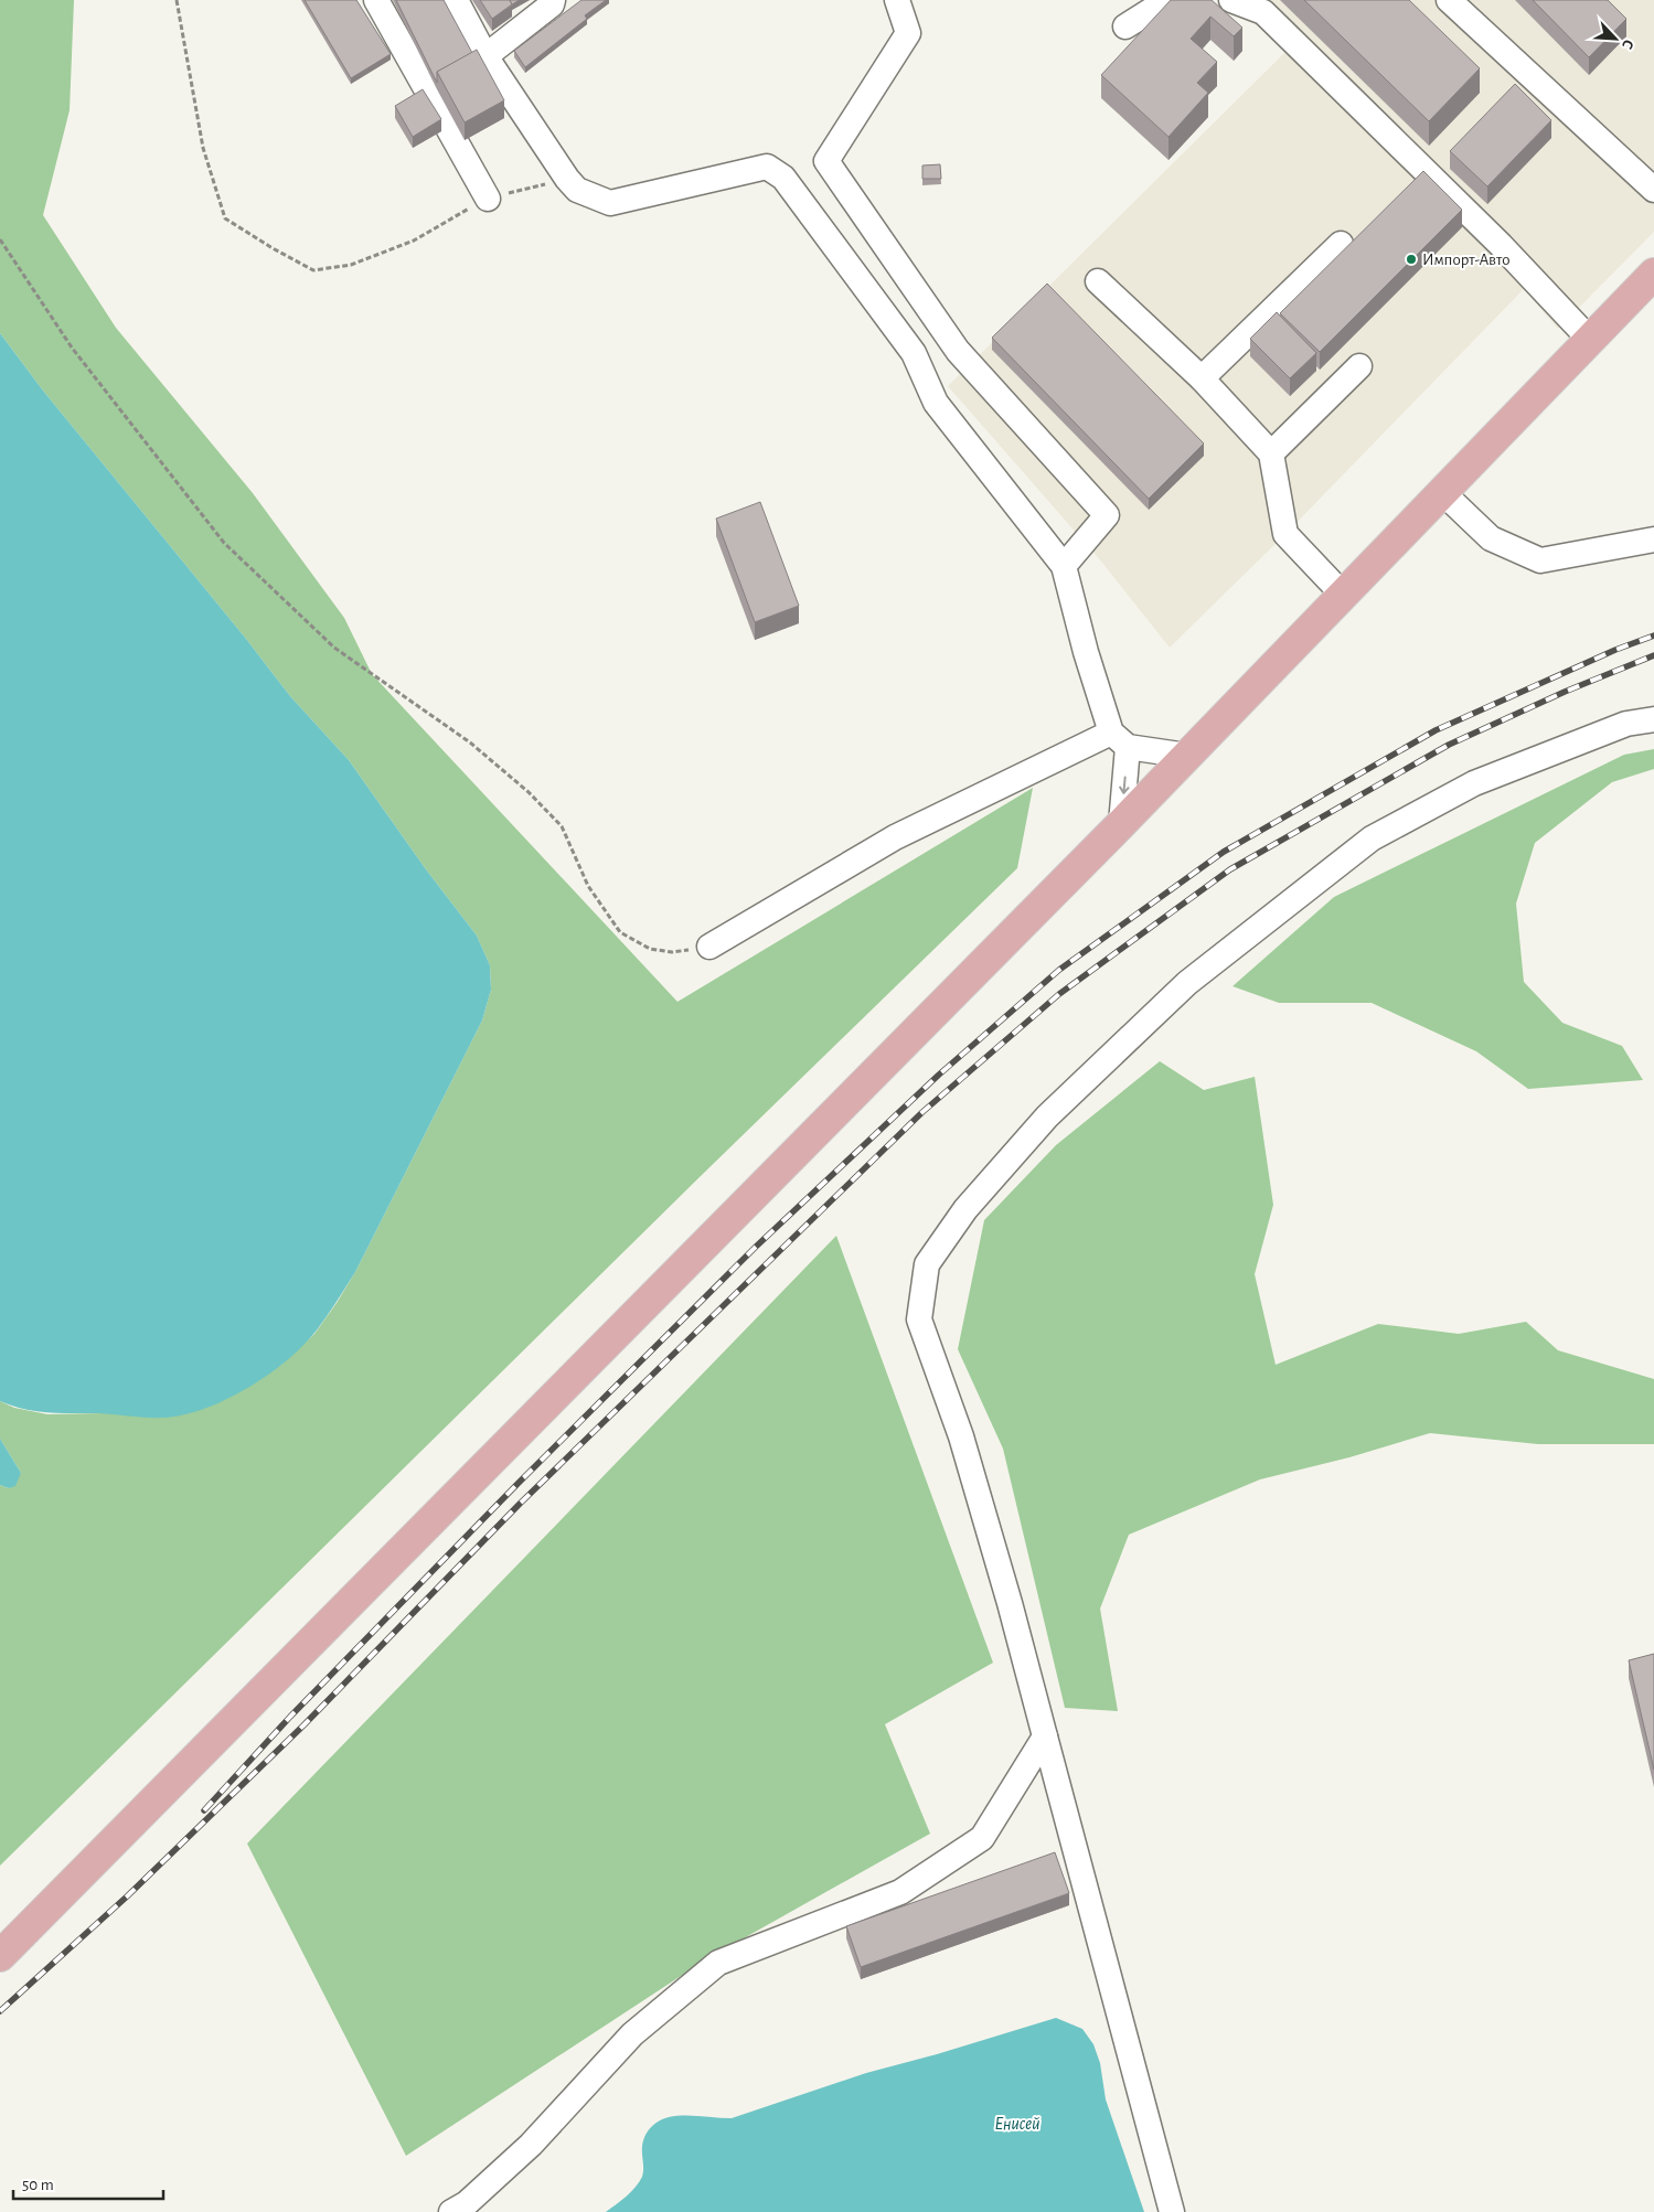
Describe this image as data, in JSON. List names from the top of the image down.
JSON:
{
  "water": ["Енисей"],
  "places": ["Импорт-Авто"],
  "scale_bar": "50 m",
  "north": "bottom right"
}
